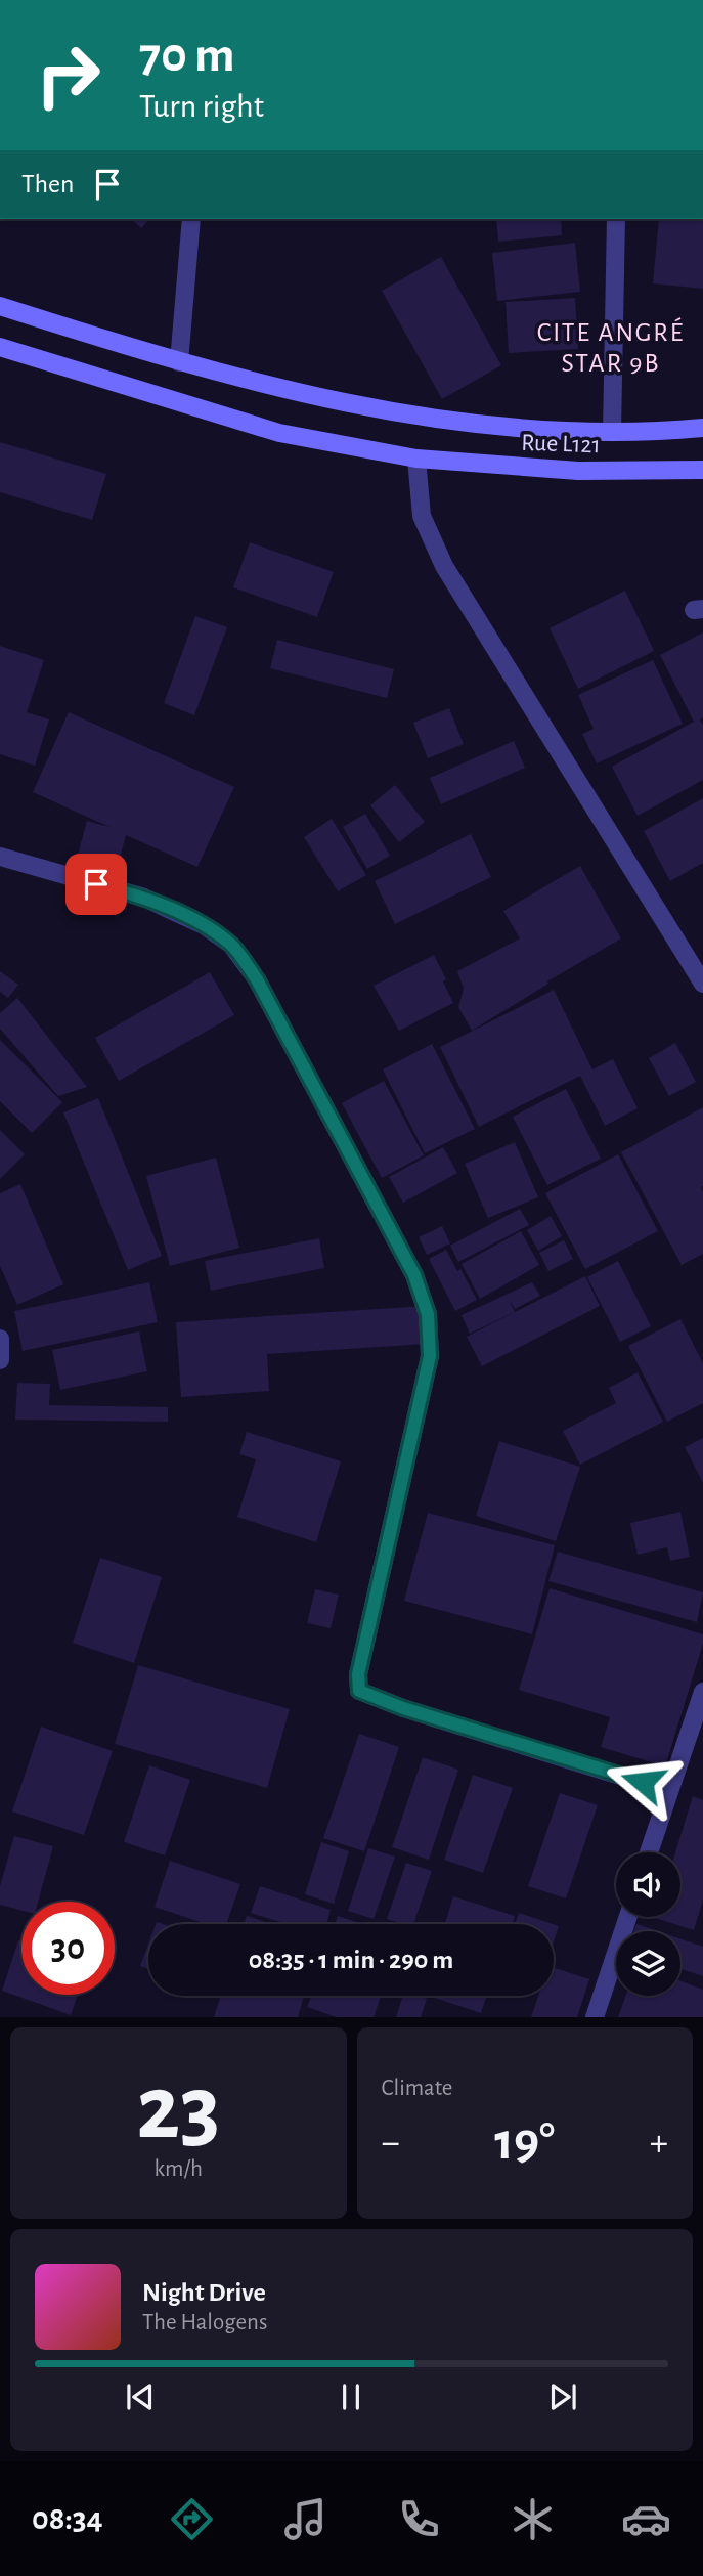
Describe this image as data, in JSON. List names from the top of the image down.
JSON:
{
  "streets": {
    "main road": ["Rue L121"]
  },
  "districts": ["CITE ANGRÉ STAR 9B"],
  "page": {
    "turn": ["70 m", "Turn right"],
    "then": "Then",
    "limit": "30",
    "trip": "08:35 · 1 min · 290 m",
    "tile": [
      ["23", "km/h"],
      "Climate"
    ],
    "heat": ["−", "19°", "+"],
    "song": ["Night Drive", "The Halogens"],
    "tabs": "08:34"
  }
}
